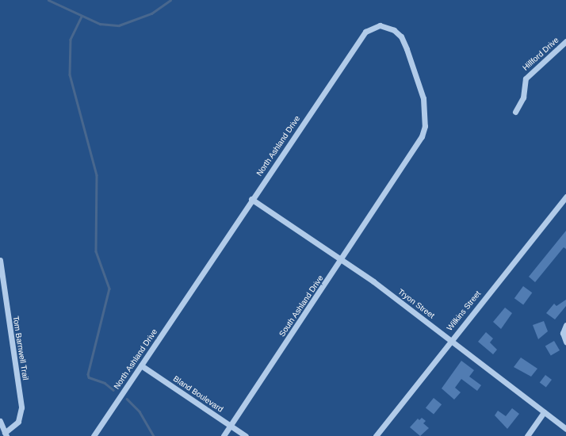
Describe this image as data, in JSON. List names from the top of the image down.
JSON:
{
  "streets": {
    "street": [
      "Hillford Drive",
      "North Ashland Drive",
      "Tryon Street",
      "South Ashland Drive",
      "Wilkins Street",
      "Tom Barnwell Trail",
      "Bland Boulevard"
    ]
  },
  "crossings": [
    ["North Ashland Drive", "Tryon Street"],
    ["North Ashland Drive", "South Ashland Drive"],
    ["North Ashland Drive", "Bland Boulevard"],
    ["Tryon Street", "South Ashland Drive"],
    ["Tryon Street", "Wilkins Street"],
    ["South Ashland Drive", "Bland Boulevard"]
  ]
}
